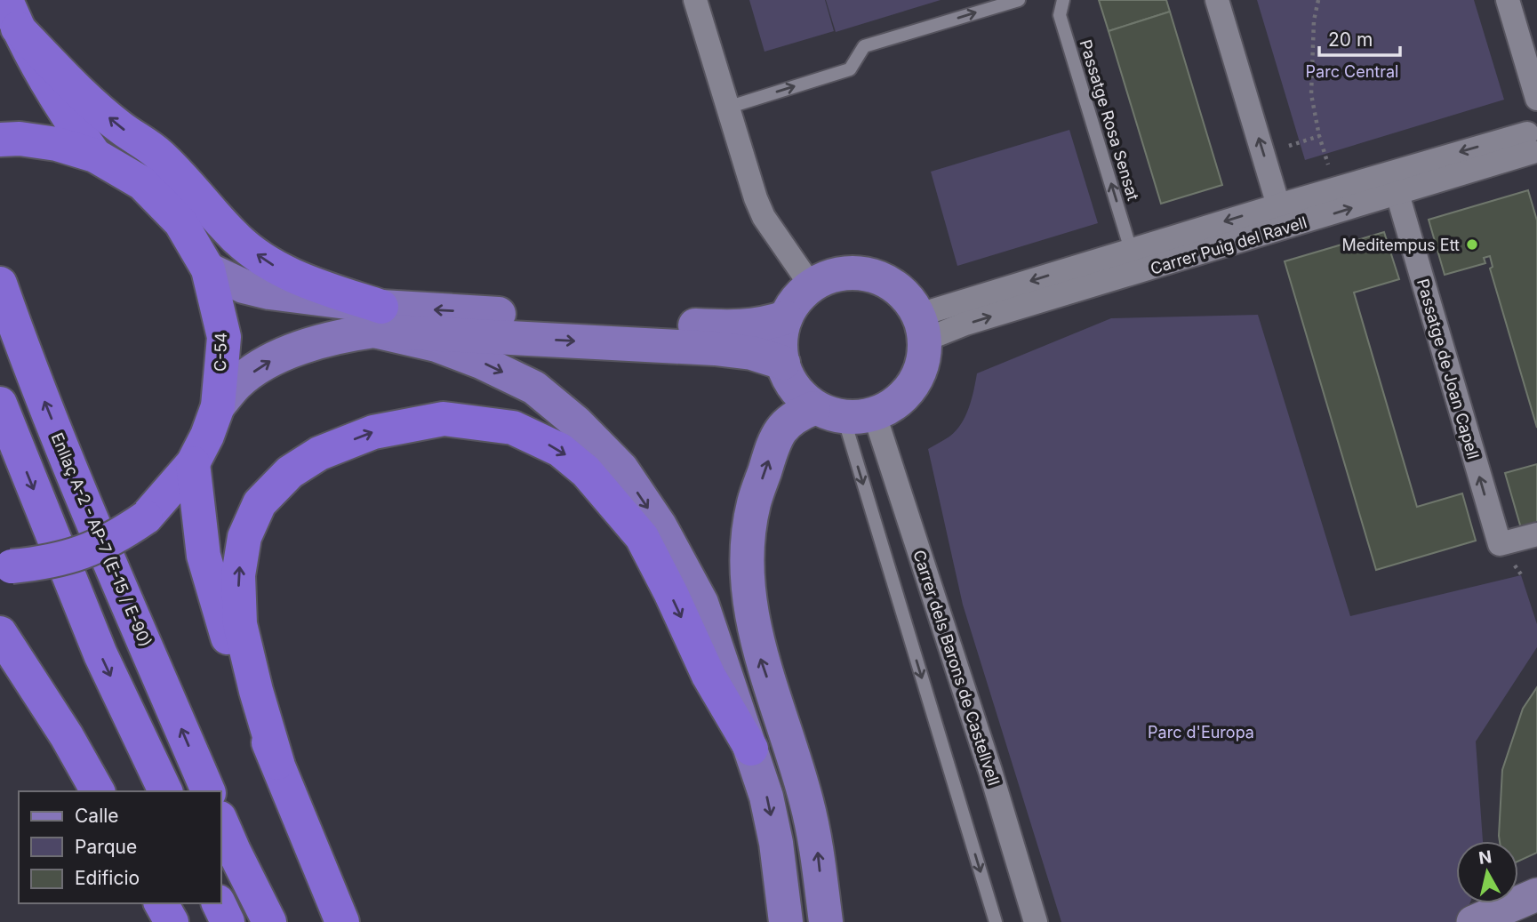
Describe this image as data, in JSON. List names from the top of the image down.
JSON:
{
  "streets": {
    "highway": ["C-54", "Enllaç A-2 - AP-7 (E-15 / E-90)"],
    "street": ["Carrer Puig del Ravell", "Passatge de Joan Capell", "Carrer dels Barons de Castellvell"],
    "lane": ["Passatge Rosa Sensat"]
  },
  "crossings": [
    ["Passatge Rosa Sensat", "Carrer Puig del Ravell"],
    ["Carrer Puig del Ravell", "Passatge de Joan Capell"],
    ["Carrer Puig del Ravell", "Carrer dels Barons de Castellvell"]
  ],
  "one_way": ["Passatge Rosa Sensat", "Passatge de Joan Capell"],
  "parks": ["Parc Central", "Parc d'Europa"],
  "places": ["Meditempus Ett"],
  "legend": ["Calle", "Parque", "Edificio"],
  "scale_bar": "20 m",
  "north": "top"
}
